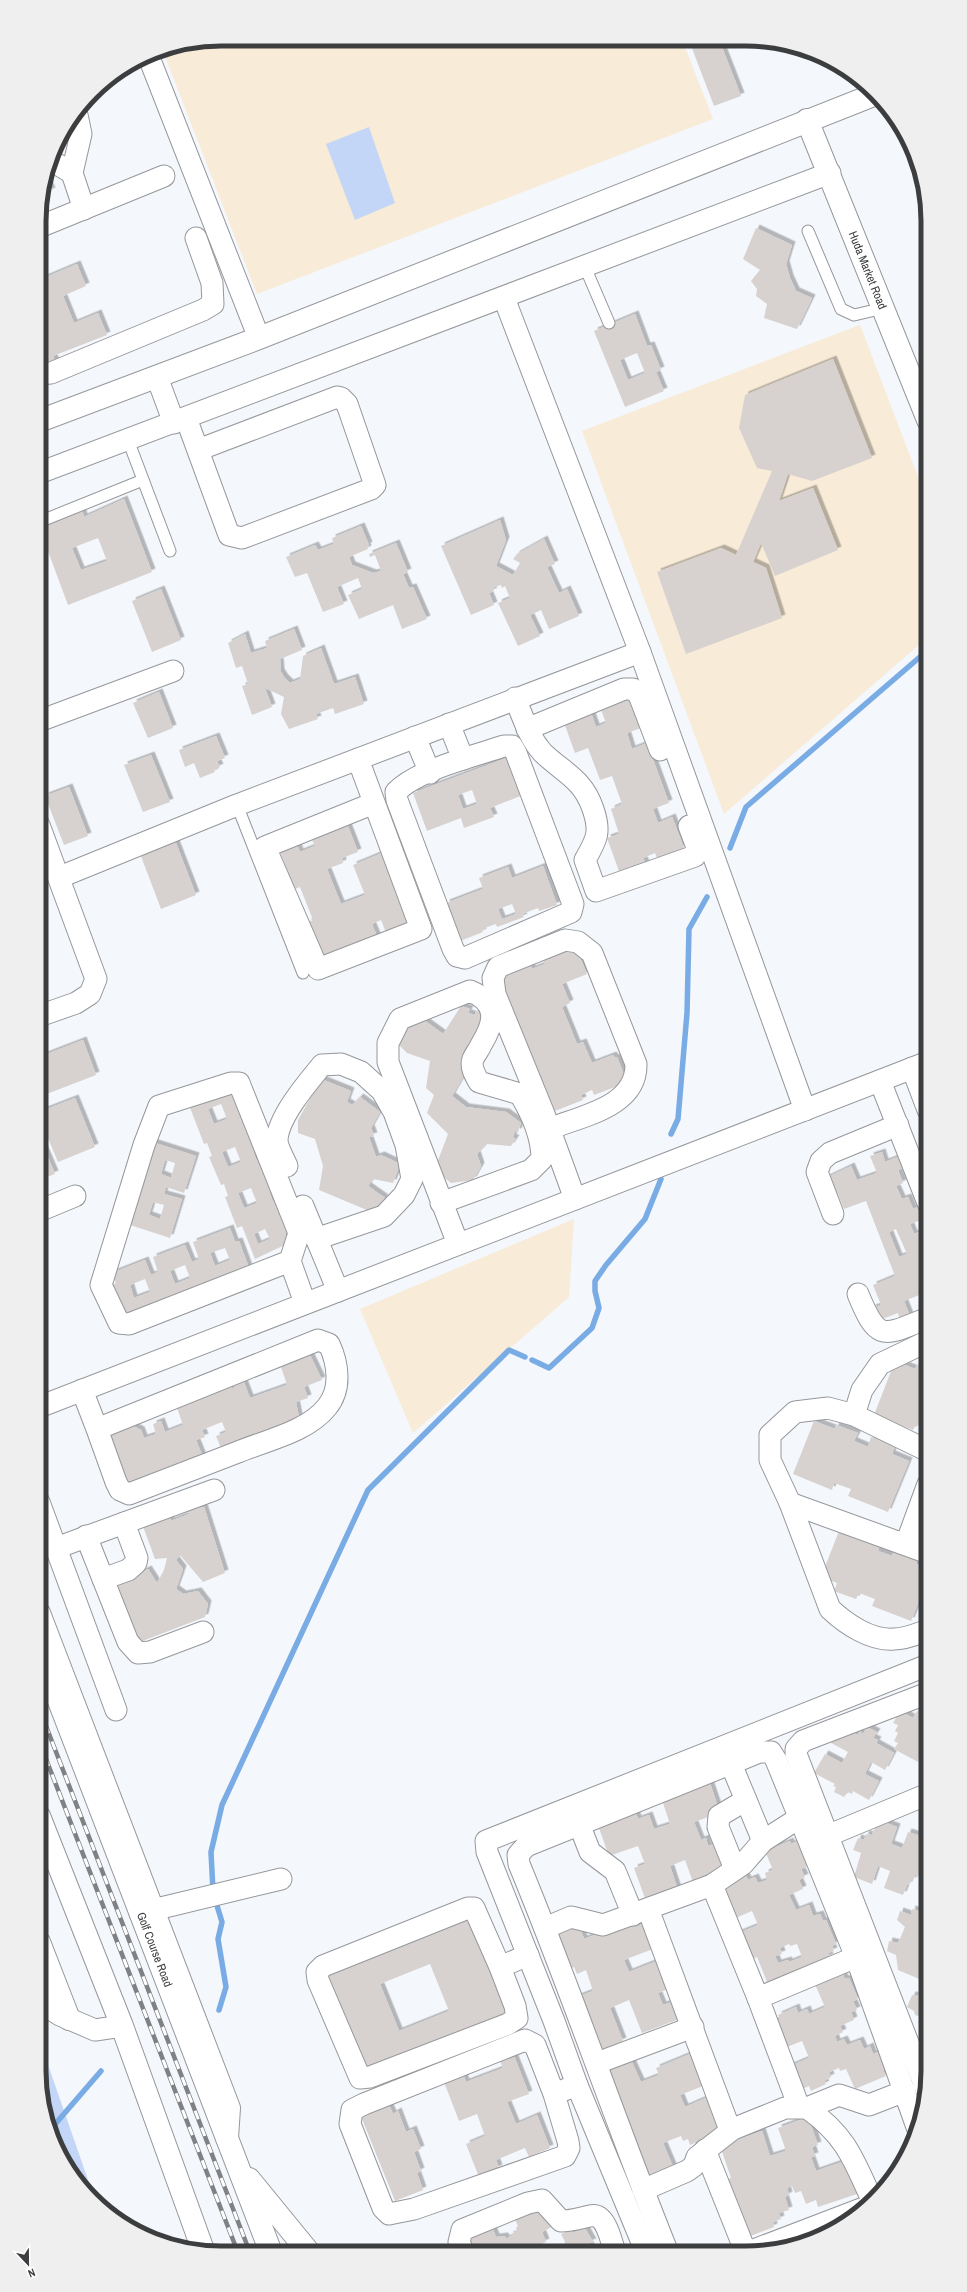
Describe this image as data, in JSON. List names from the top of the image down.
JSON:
{
  "streets": {
    "street": ["Huda Market Road", "Golf Course Road"]
  },
  "north": "bottom"
}
